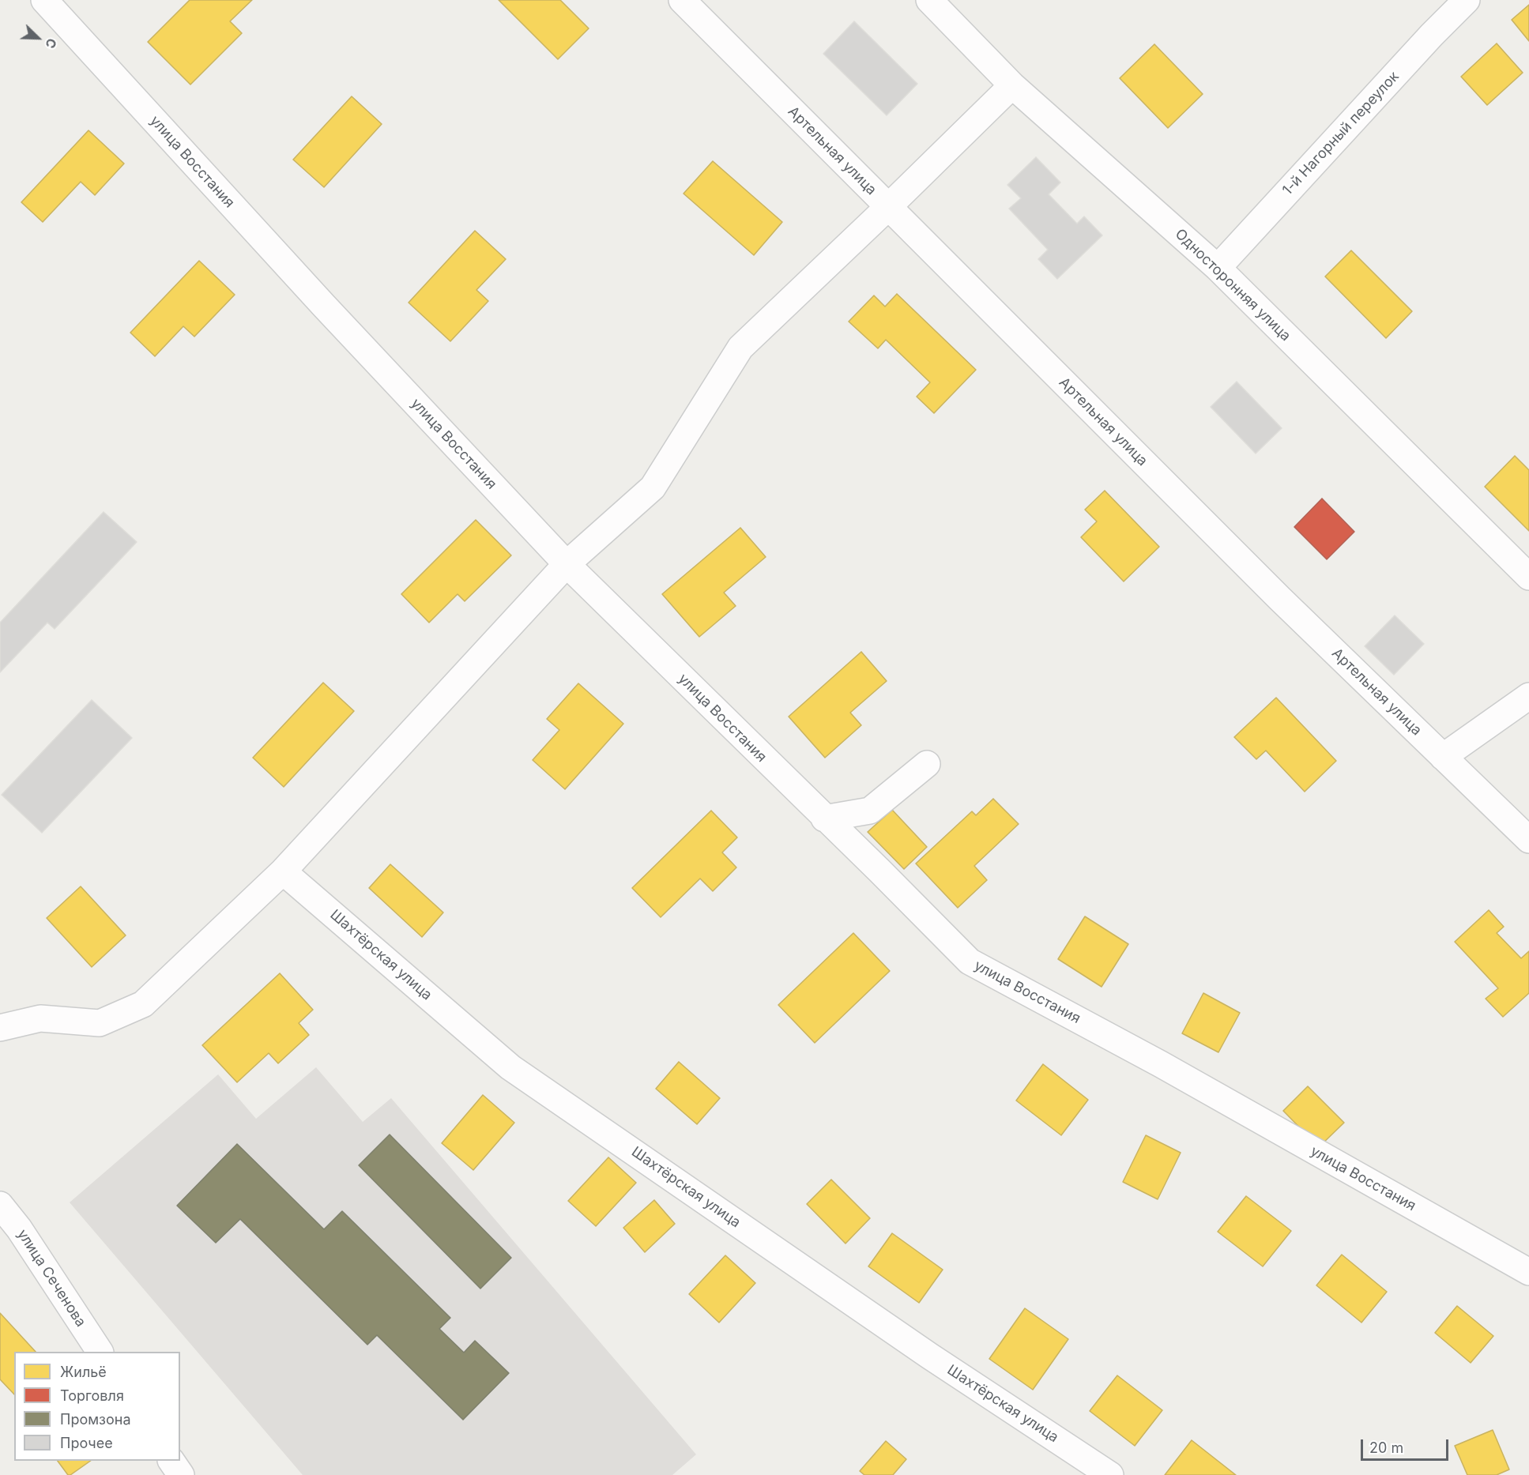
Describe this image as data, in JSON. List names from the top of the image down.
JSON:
{
  "streets": {
    "street": [
      "1-й Нагорный переулок",
      "Артельная улица",
      "улица Восстания",
      "Односторонняя улица",
      "Шахтёрская улица",
      "улица Сеченова"
    ]
  },
  "crossings": [
    ["1-й Нагорный переулок", "Односторонняя улица"]
  ],
  "legend": [
    "Жильё",
    "Торговля",
    "Промзона",
    "Прочее"
  ],
  "scale_bar": "20 m",
  "north": "bottom right"
}
